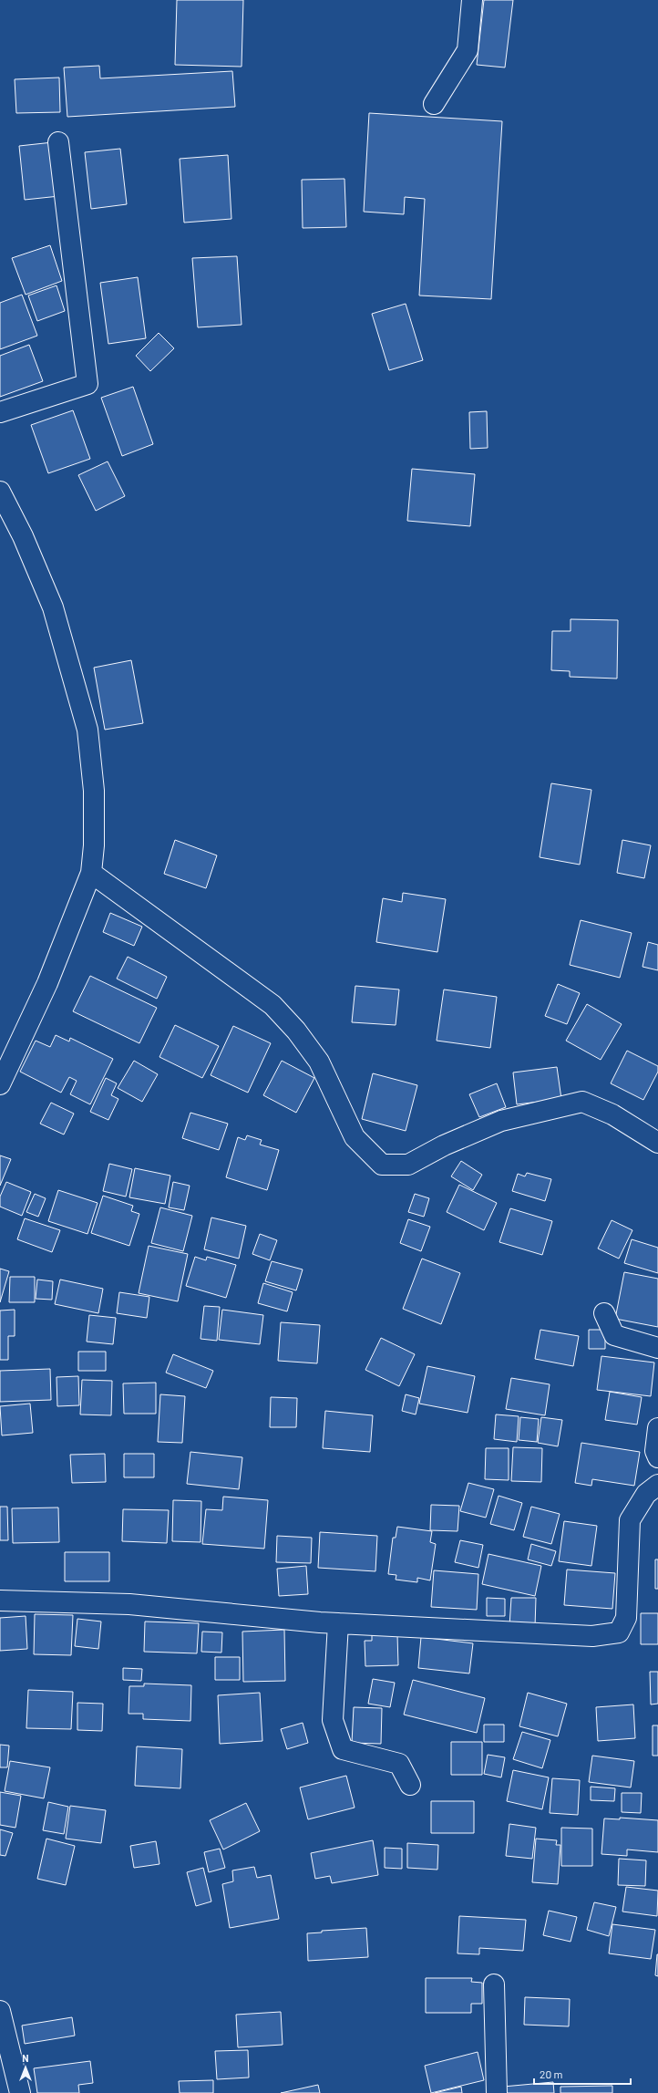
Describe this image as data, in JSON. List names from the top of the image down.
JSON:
{
  "scale_bar": "20 m",
  "north": "top"
}
